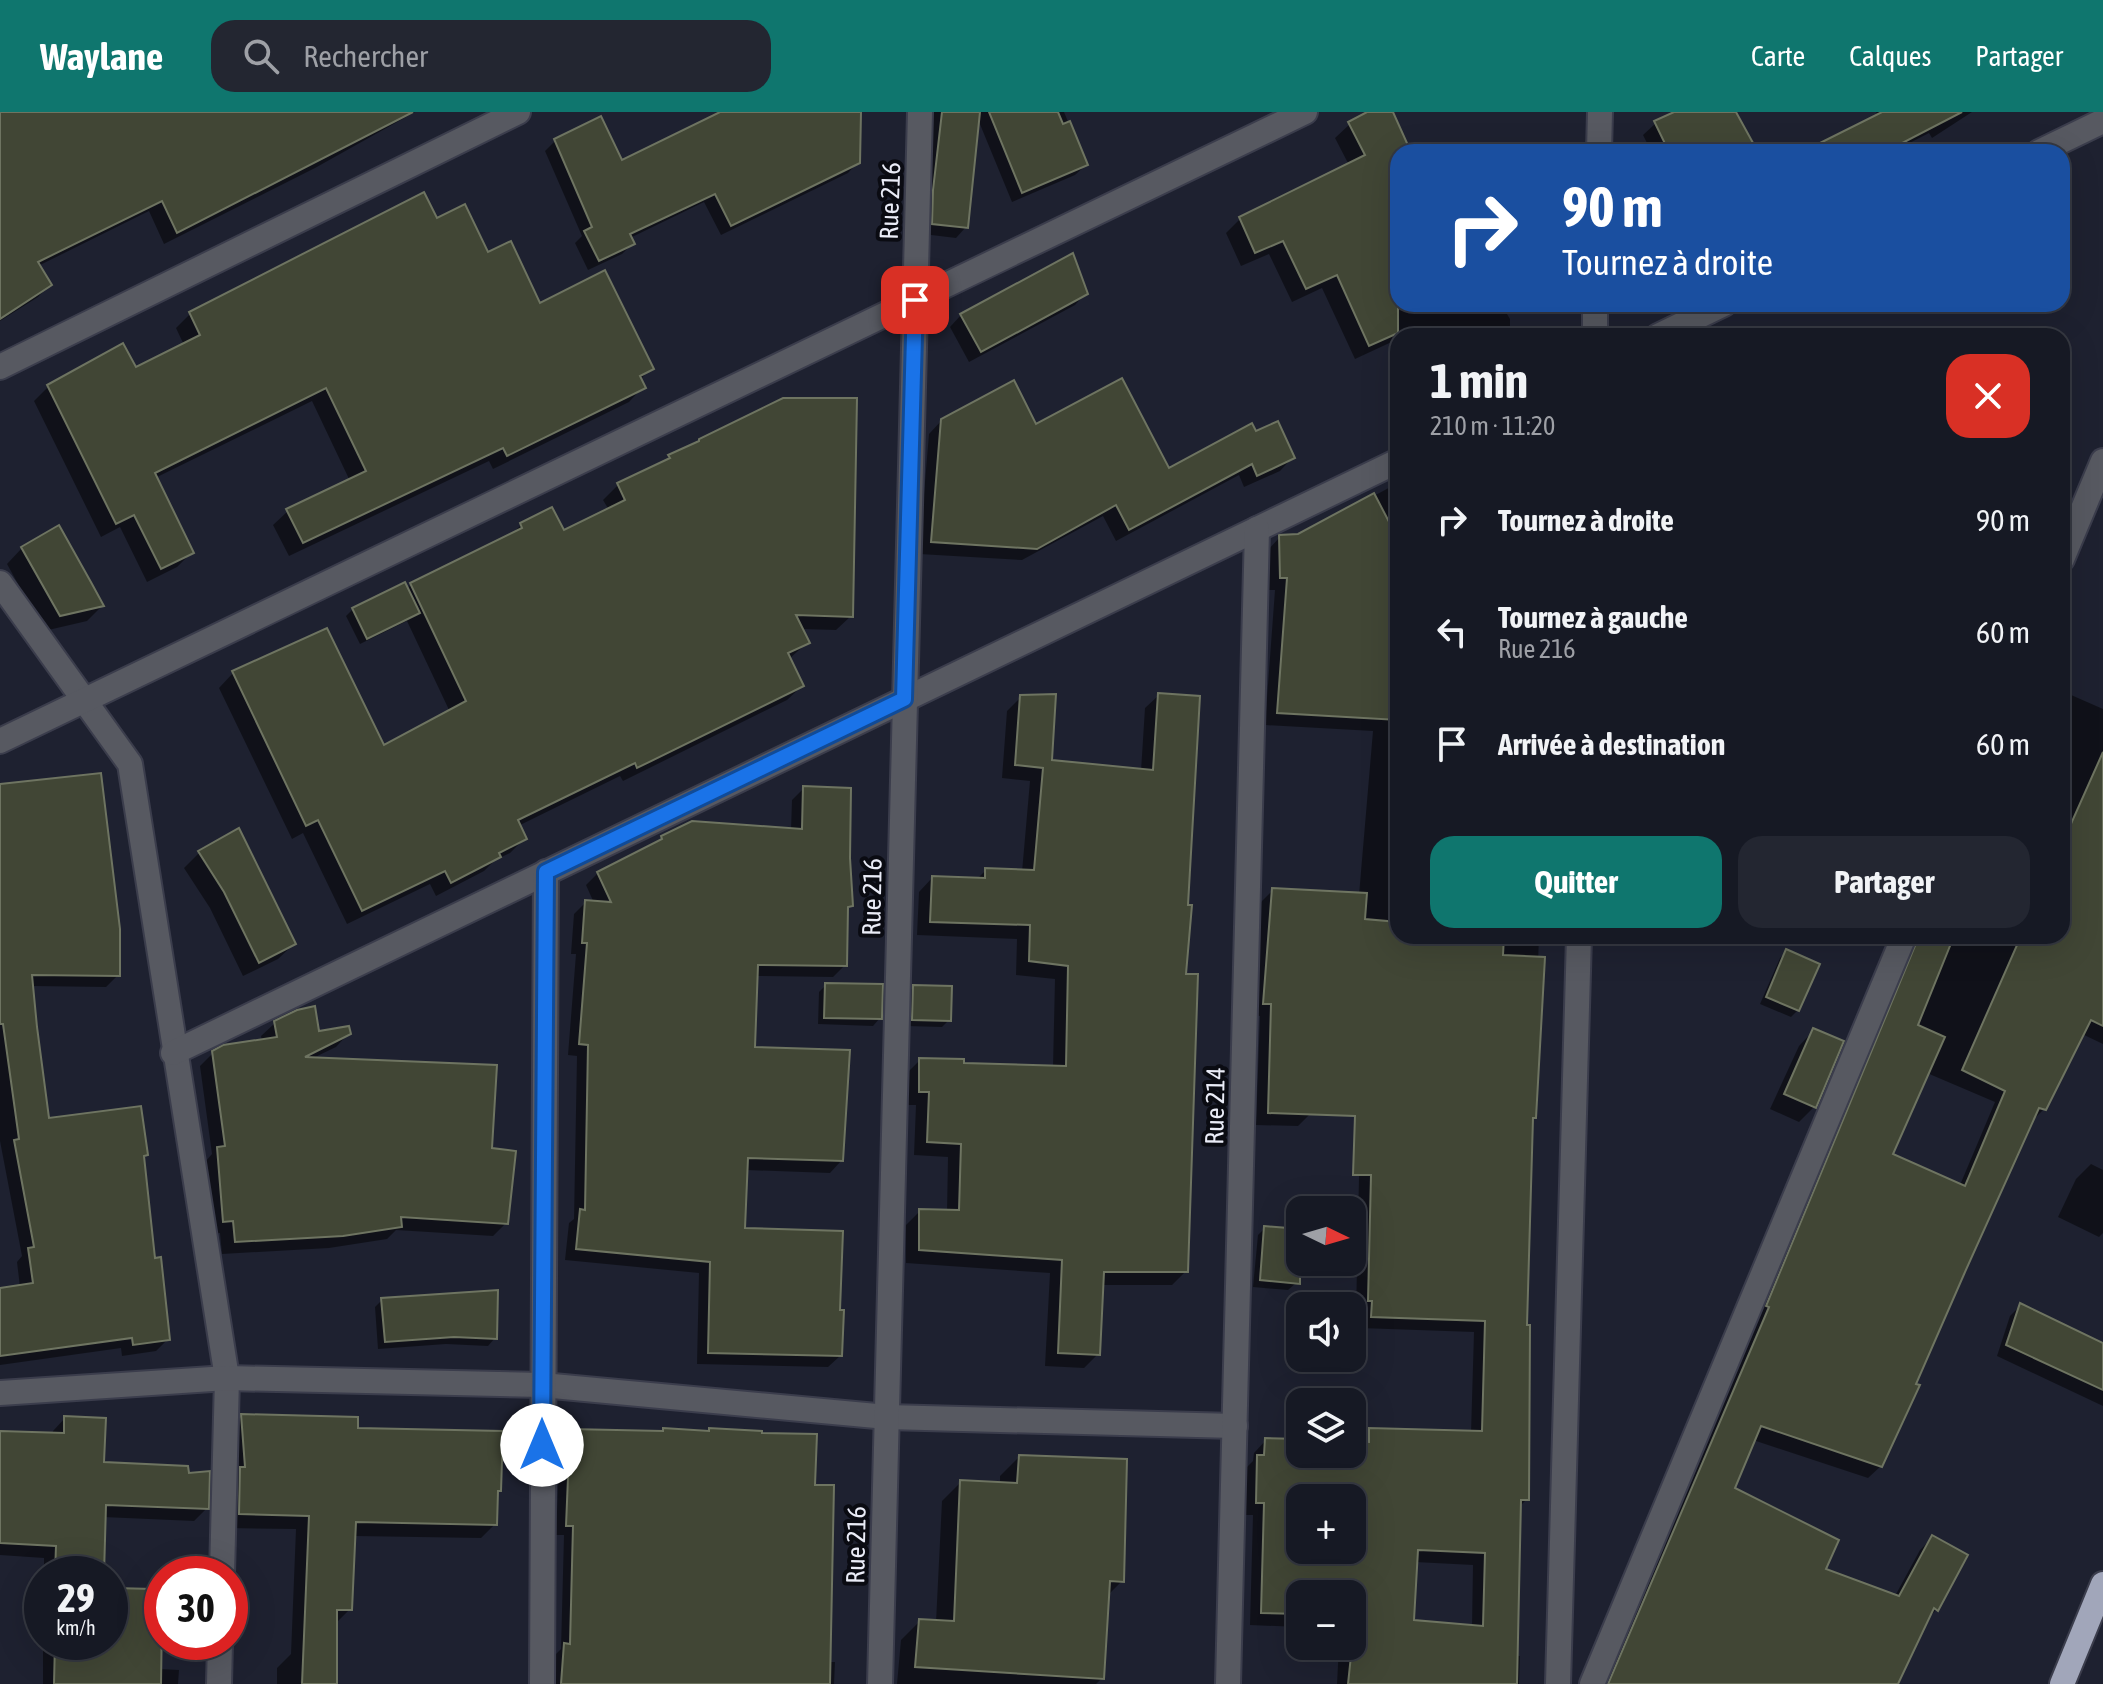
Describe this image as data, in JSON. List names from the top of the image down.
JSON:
{
  "streets": {
    "street": ["Rue 216", "Rue 214"]
  },
  "north": "right",
  "page": {
    "header": "Waylane",
    "search": "Rechercher",
    "nav": ["Carte", "Calques", "Partager"],
    "turn": ["90 m", "Tournez à droite"],
    "heading": ["1 min", "210 m · 11:20"],
    "list": [
      {
        "name": "Tournez à droite",
        "value": "90 m"
      },
      {
        "name": "Tournez à gauche",
        "note": "Rue 216",
        "value": "60 m"
      },
      {
        "name": "Arrivée à destination",
        "value": "60 m"
      }
    ],
    "buttons": ["Quitter", "Partager"],
    "map_buttons": ["+", "−"],
    "speed": "29 km/h",
    "limit": "30"
  }
}
